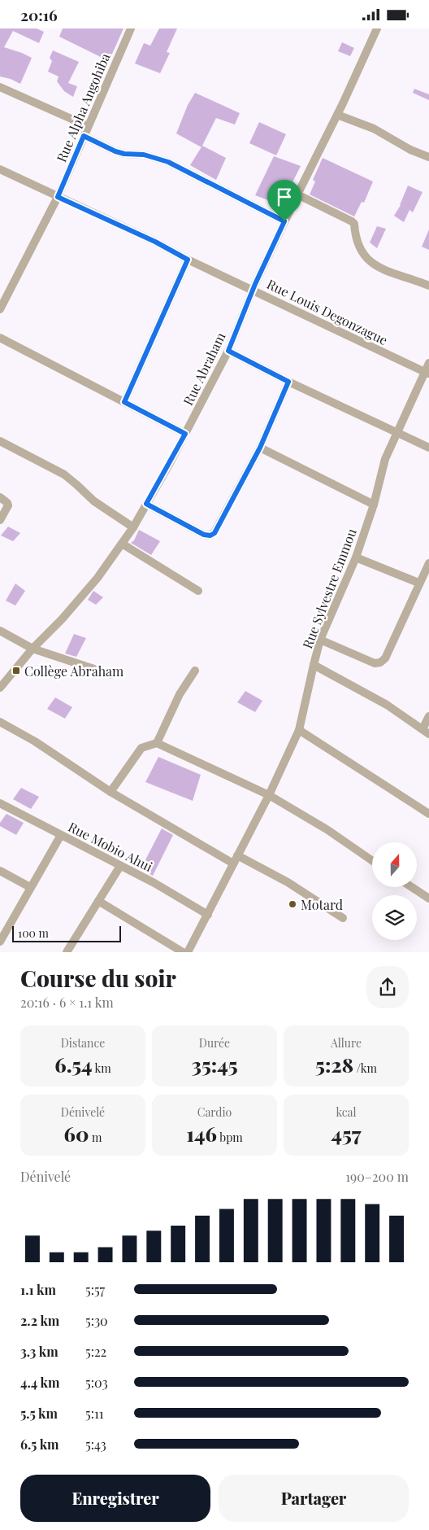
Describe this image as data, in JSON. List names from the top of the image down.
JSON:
{
  "streets": {
    "street": [
      "Rue Alpha Angohiba",
      "Rue Louis Degonzague",
      "Rue Abraham",
      "Rue Sylvestre Emmou",
      "Rue Mobio Ahui"
    ]
  },
  "crossings": [
    ["Rue Alpha Angohiba", "Rue Louis Degonzague"],
    ["Rue Louis Degonzague", "Rue Abraham"],
    ["Rue Louis Degonzague", "Rue Sylvestre Emmou"],
    ["Rue Sylvestre Emmou", "Rue Mobio Ahui"]
  ],
  "places": {
    "transit": ["Collège Abraham"],
    "other": ["Motard"]
  },
  "scale_bar": "100 m",
  "north": "top",
  "page": {
    "status": "20:16",
    "scale": "100 m",
    "heading": ["Course du soir", "20:16 · 6 × 1.1 km"],
    "stats": [
      ["Distance", "6.54 km"],
      ["Durée", "35:45"],
      ["Allure", "5:28 /km"],
      ["Dénivelé", "60 m"],
      ["Cardio", "146 bpm"],
      ["kcal", "457"]
    ],
    "chart": ["Dénivelé", "190–200 m"],
    "list": [
      {
        "name": "1.1 km",
        "note": "5:57"
      },
      {
        "name": "2.2 km",
        "note": "5:30"
      },
      {
        "name": "3.3 km",
        "note": "5:22"
      },
      {
        "name": "4.4 km",
        "note": "5:03"
      },
      {
        "name": "5.5 km",
        "note": "5:11"
      },
      {
        "name": "6.5 km",
        "note": "5:43"
      }
    ],
    "buttons": ["Enregistrer", "Partager"]
  }
}
